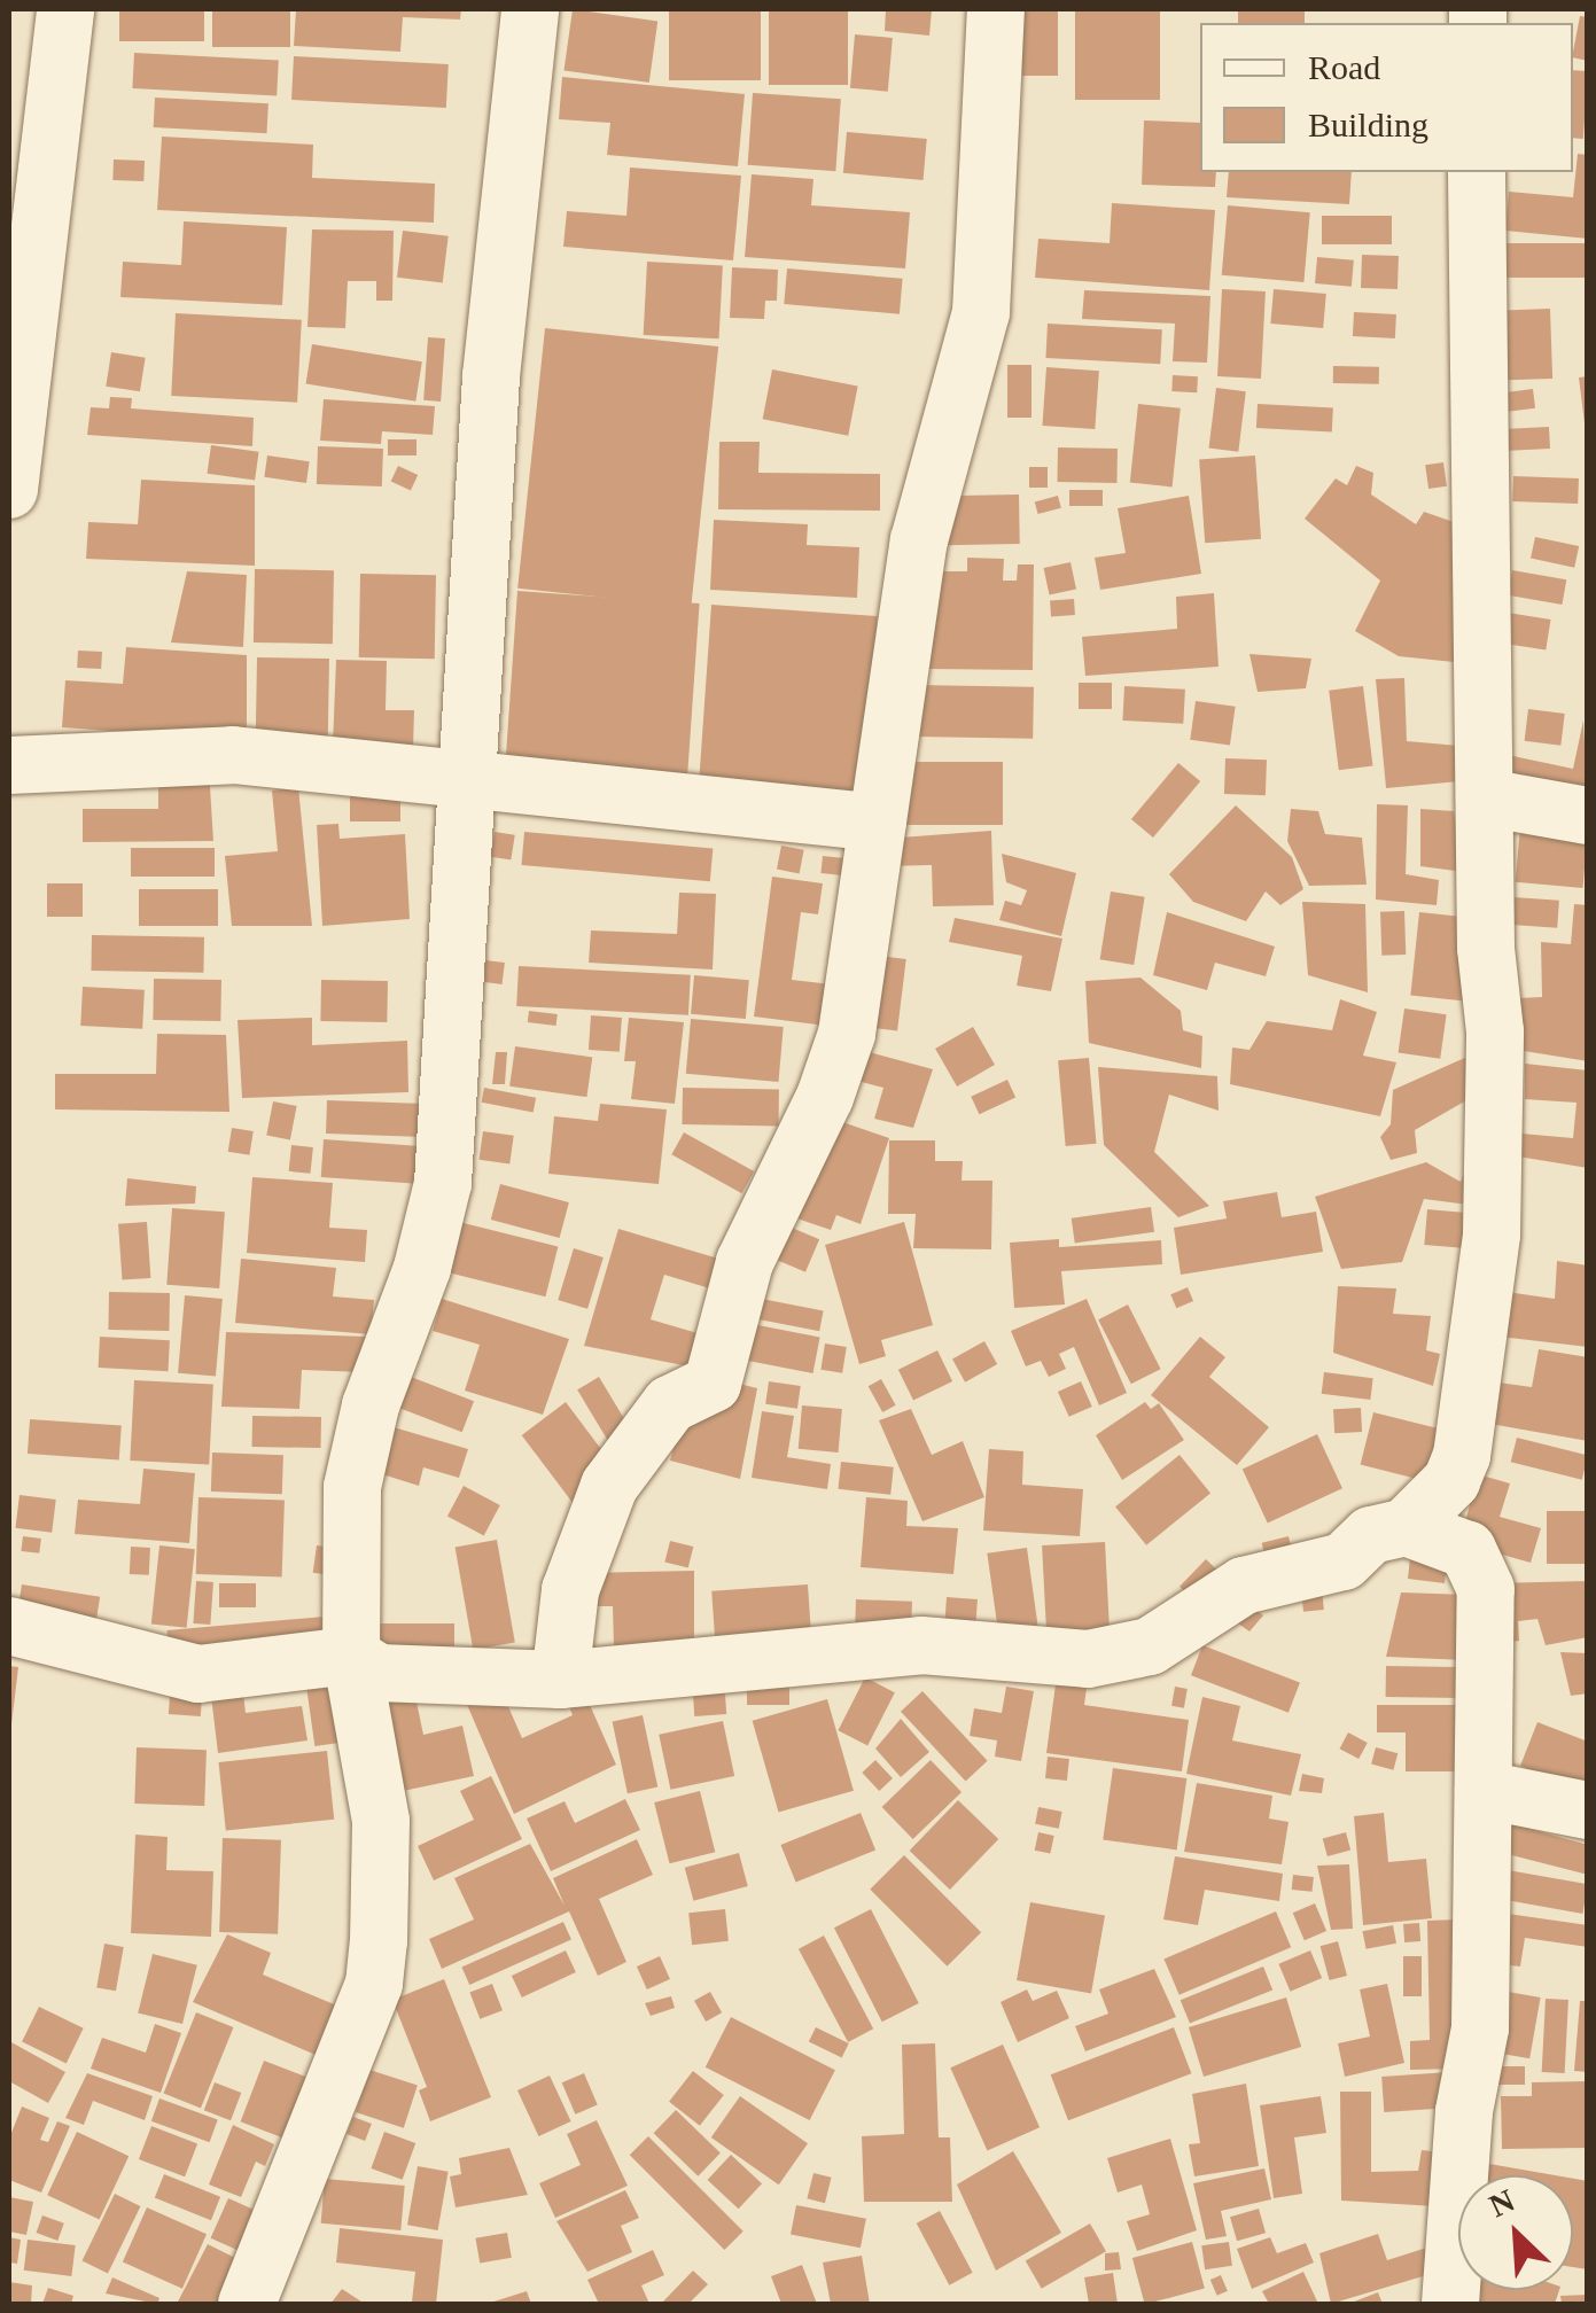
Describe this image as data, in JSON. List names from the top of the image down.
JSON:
{
  "legend": ["Road", "Building"],
  "north": "top left"
}
